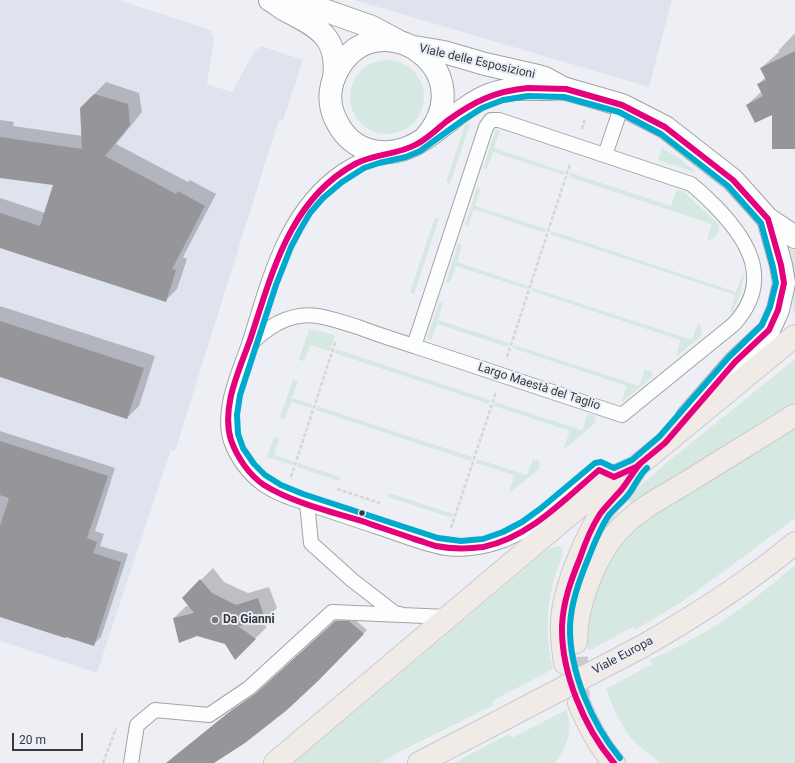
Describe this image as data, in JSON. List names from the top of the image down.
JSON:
{
  "streets": {
    "main road": ["Viale Europa"],
    "street": ["Viale delle Esposizioni"],
    "lane": ["Largo Maestà del Taglio"]
  },
  "places": ["Da Gianni"],
  "scale_bar": "20 m"
}
